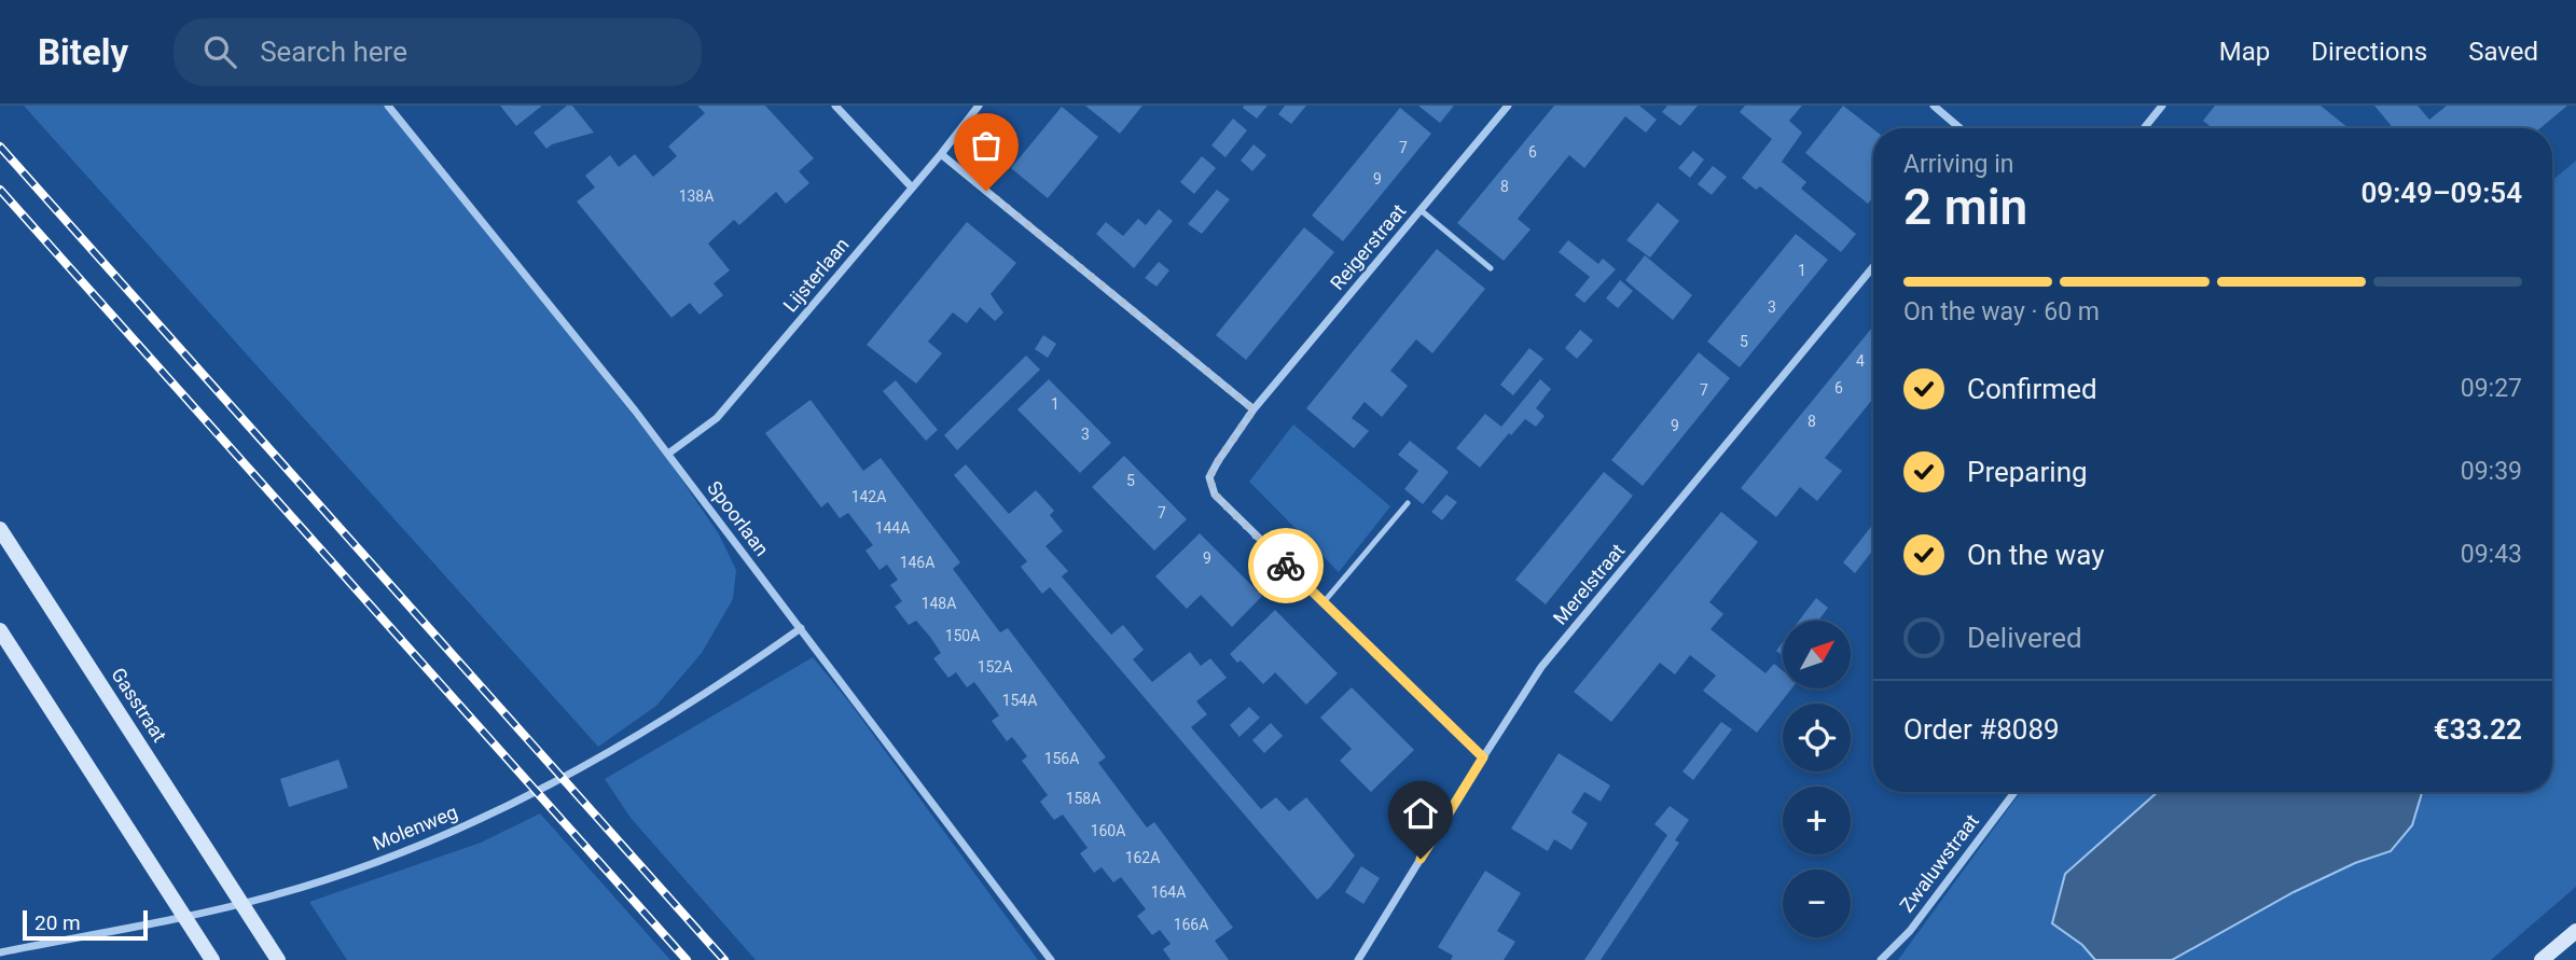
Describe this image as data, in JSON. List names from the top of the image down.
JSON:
{
  "streets": {
    "street": [
      "Reigerstraat",
      "Lijsterlaan",
      "Spoorlaan",
      "Merelstraat",
      "Gasstraat",
      "Molenweg",
      "Zwaluwstraat"
    ]
  },
  "crossings": [
    ["Lijsterlaan", "Spoorlaan"],
    ["Spoorlaan", "Molenweg"],
    ["Gasstraat", "Molenweg"]
  ],
  "house_numbers": [
    "7",
    "6",
    "9",
    "8",
    "138A",
    "1",
    "3",
    "5",
    "4",
    "6",
    "7",
    "1",
    "8",
    "9",
    "3",
    "5",
    "142A",
    "7",
    "144A",
    "9",
    "146A",
    "148A",
    "150A",
    "152A",
    "154A",
    "156A",
    "158A",
    "160A",
    "162A",
    "164A",
    "166A"
  ],
  "scale_bar": "20 m",
  "north": "top right",
  "page": {
    "header": "Bitely",
    "search": "Search here",
    "nav": ["Map", "Directions", "Saved"],
    "heading": ["2 min", "Arriving in", "09:49–09:54"],
    "panel": ["Order #8089", "€33.22"],
    "bar": "On the way · 60 m",
    "list": [
      ["Confirmed", "09:27"],
      ["Preparing", "09:39"],
      ["On the way", "09:43"],
      "Delivered"
    ],
    "map_buttons": ["+", "−"],
    "scale": "20 m"
  }
}
